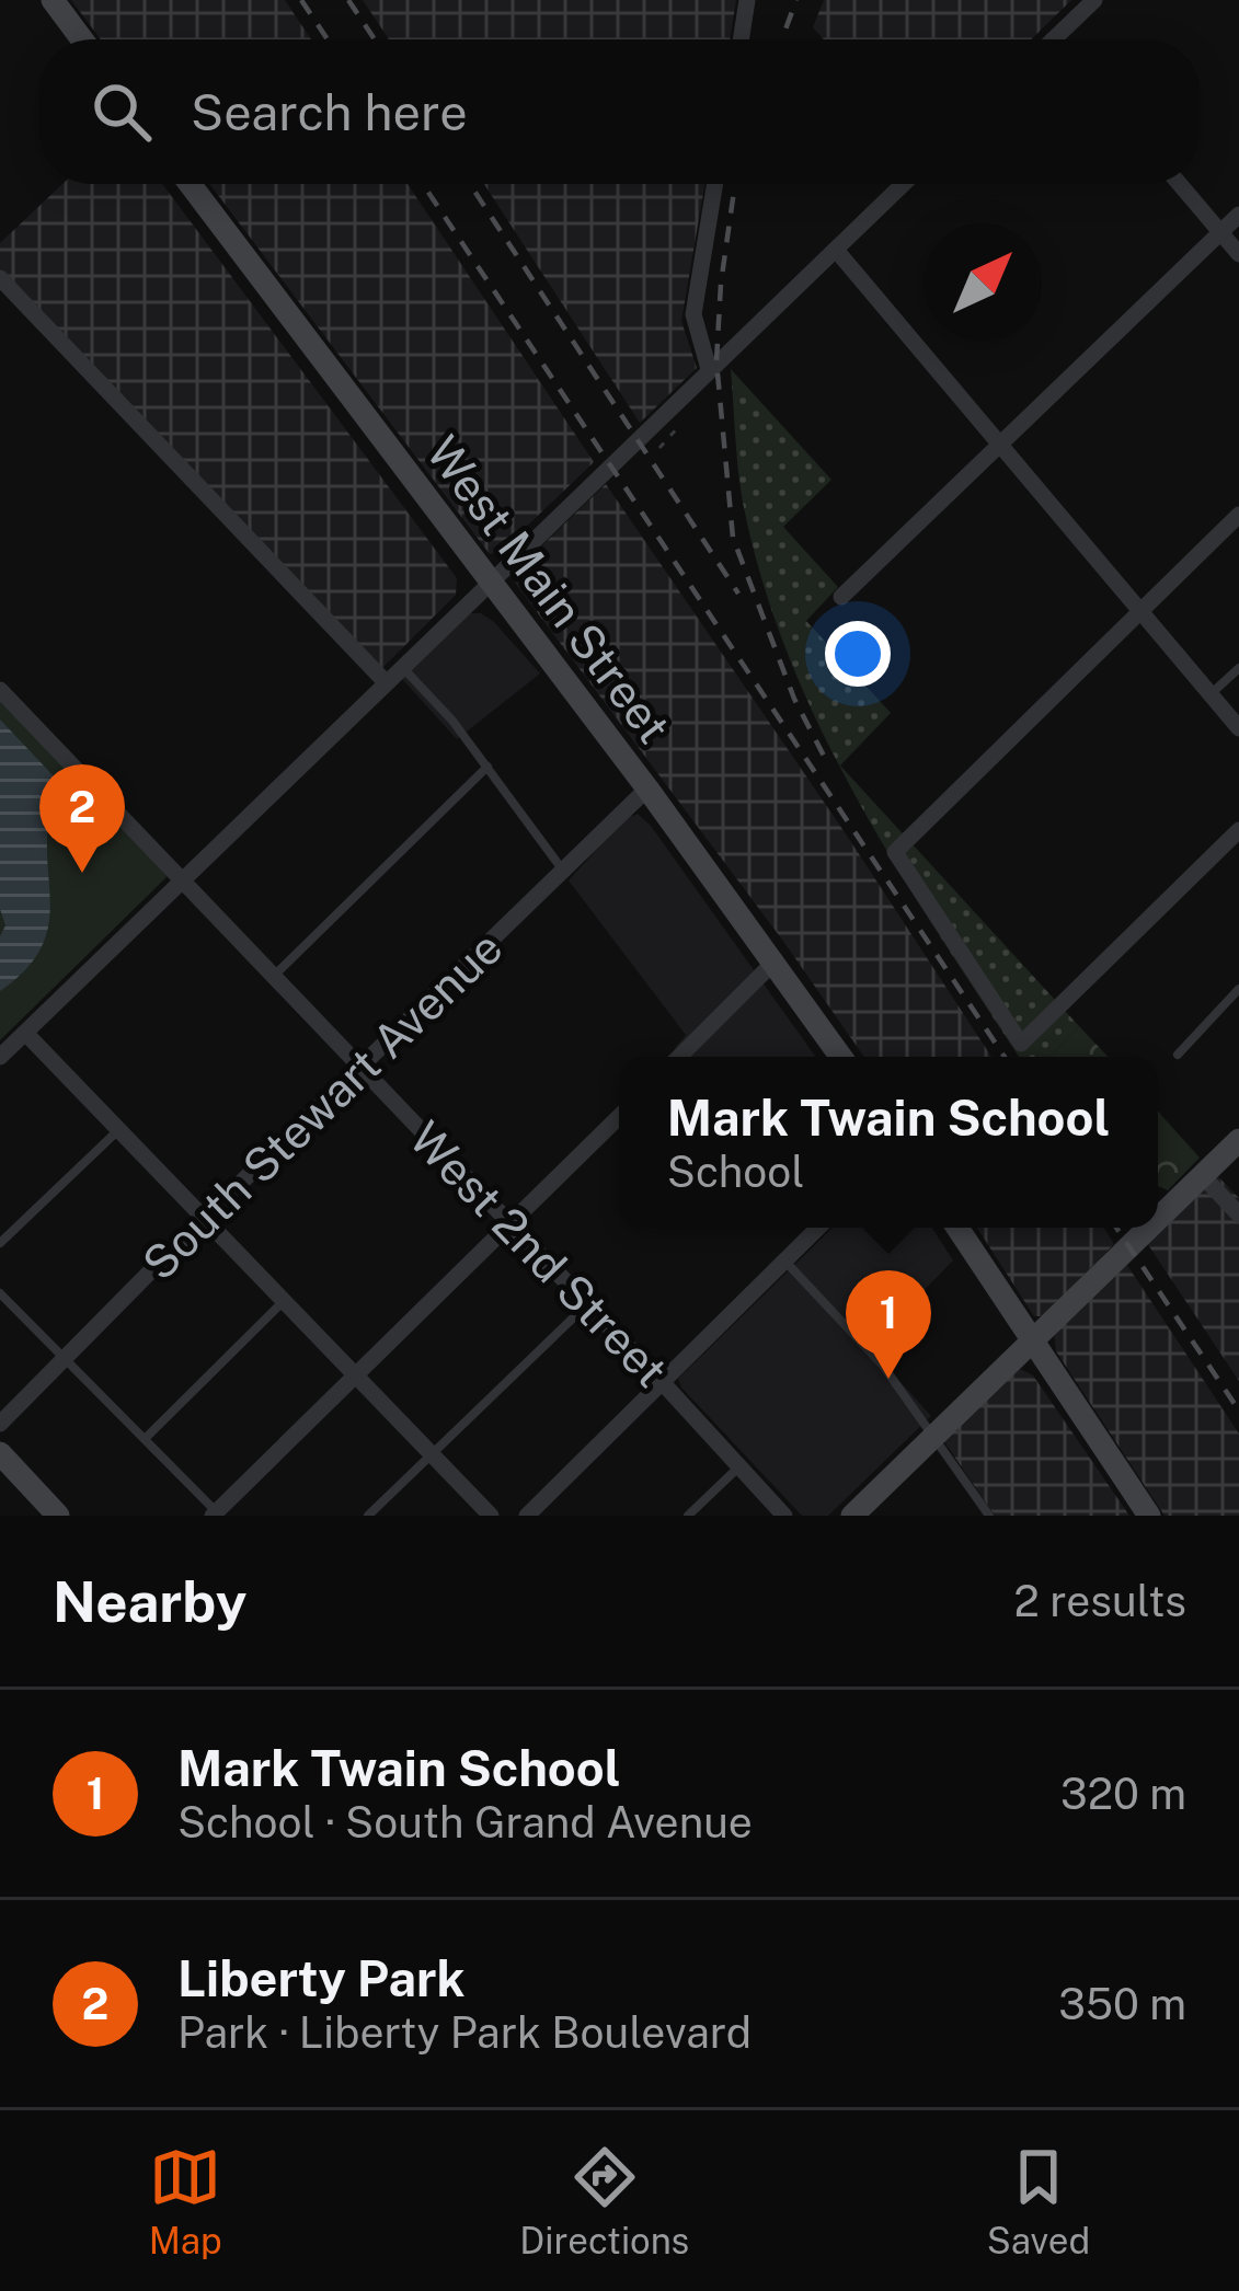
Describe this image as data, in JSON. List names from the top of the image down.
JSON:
{
  "streets": {
    "main road": ["West Main Street"],
    "street": ["South Stewart Avenue", "West 2nd Street"]
  },
  "crossings": [
    ["West Main Street", "South Stewart Avenue"],
    ["South Stewart Avenue", "West 2nd Street"]
  ],
  "north": "top right",
  "page": {
    "search": "Search here",
    "pins": ["2", "1"],
    "popup": ["Mark Twain School", "School"],
    "heading": ["Nearby", "2 results"],
    "list": [
      {
        "mark": "1",
        "name": "Mark Twain School",
        "note": "School · South Grand Avenue",
        "value": "320 m"
      },
      {
        "mark": "2",
        "name": "Liberty Park",
        "note": "Park · Liberty Park Boulevard",
        "value": "350 m"
      }
    ],
    "nav": ["Map", "Directions", "Saved"]
  }
}
